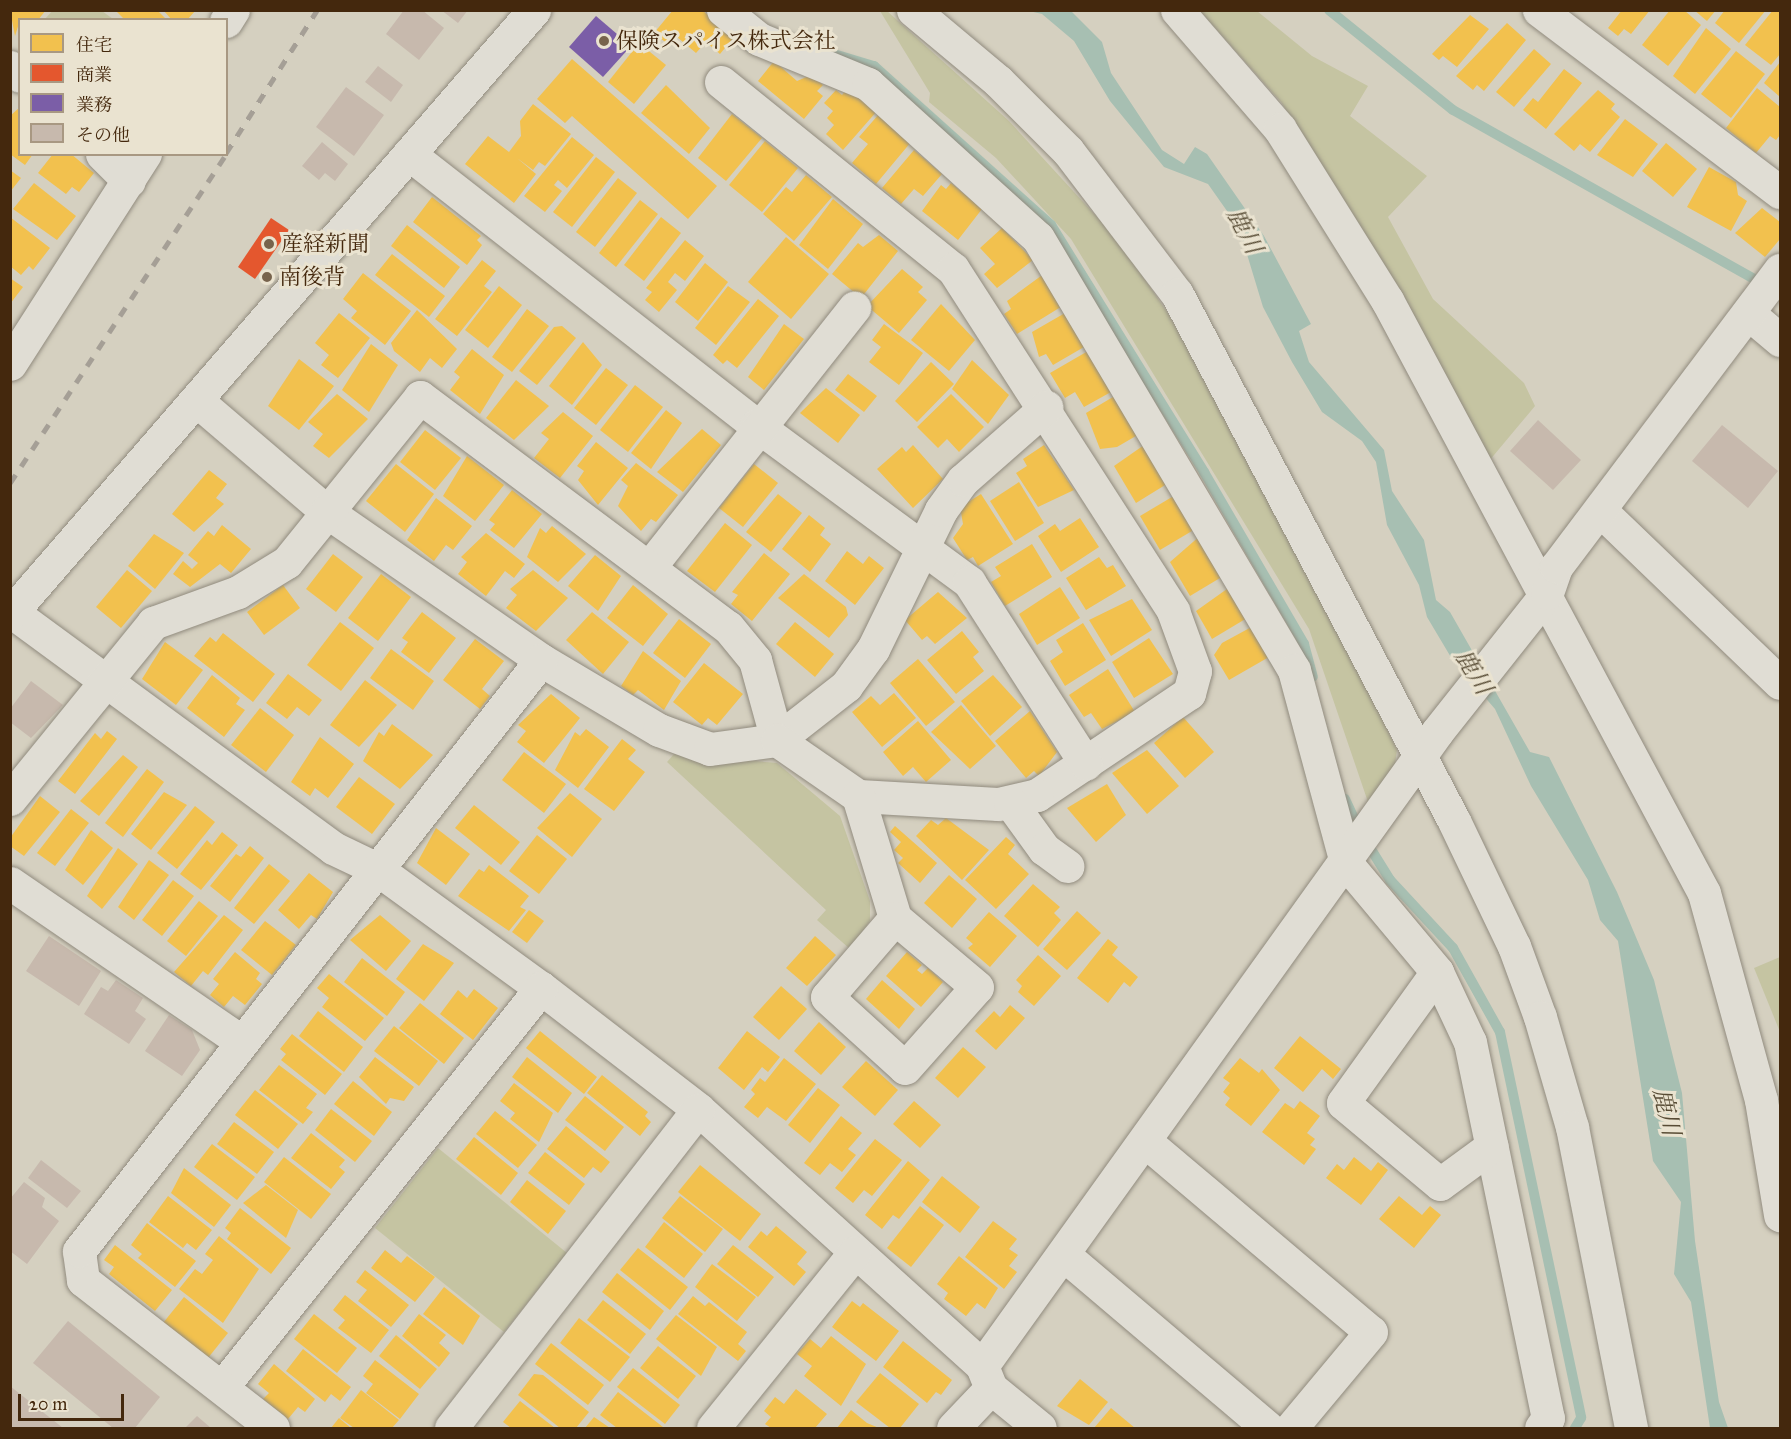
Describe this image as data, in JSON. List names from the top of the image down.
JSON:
{
  "water": ["鹿川"],
  "places": ["保険スパイス株式会社", "産経新聞", "南後背"],
  "legend": [
    "住宅",
    "商業",
    "業務",
    "その他"
  ],
  "scale_bar": "20 m"
}
